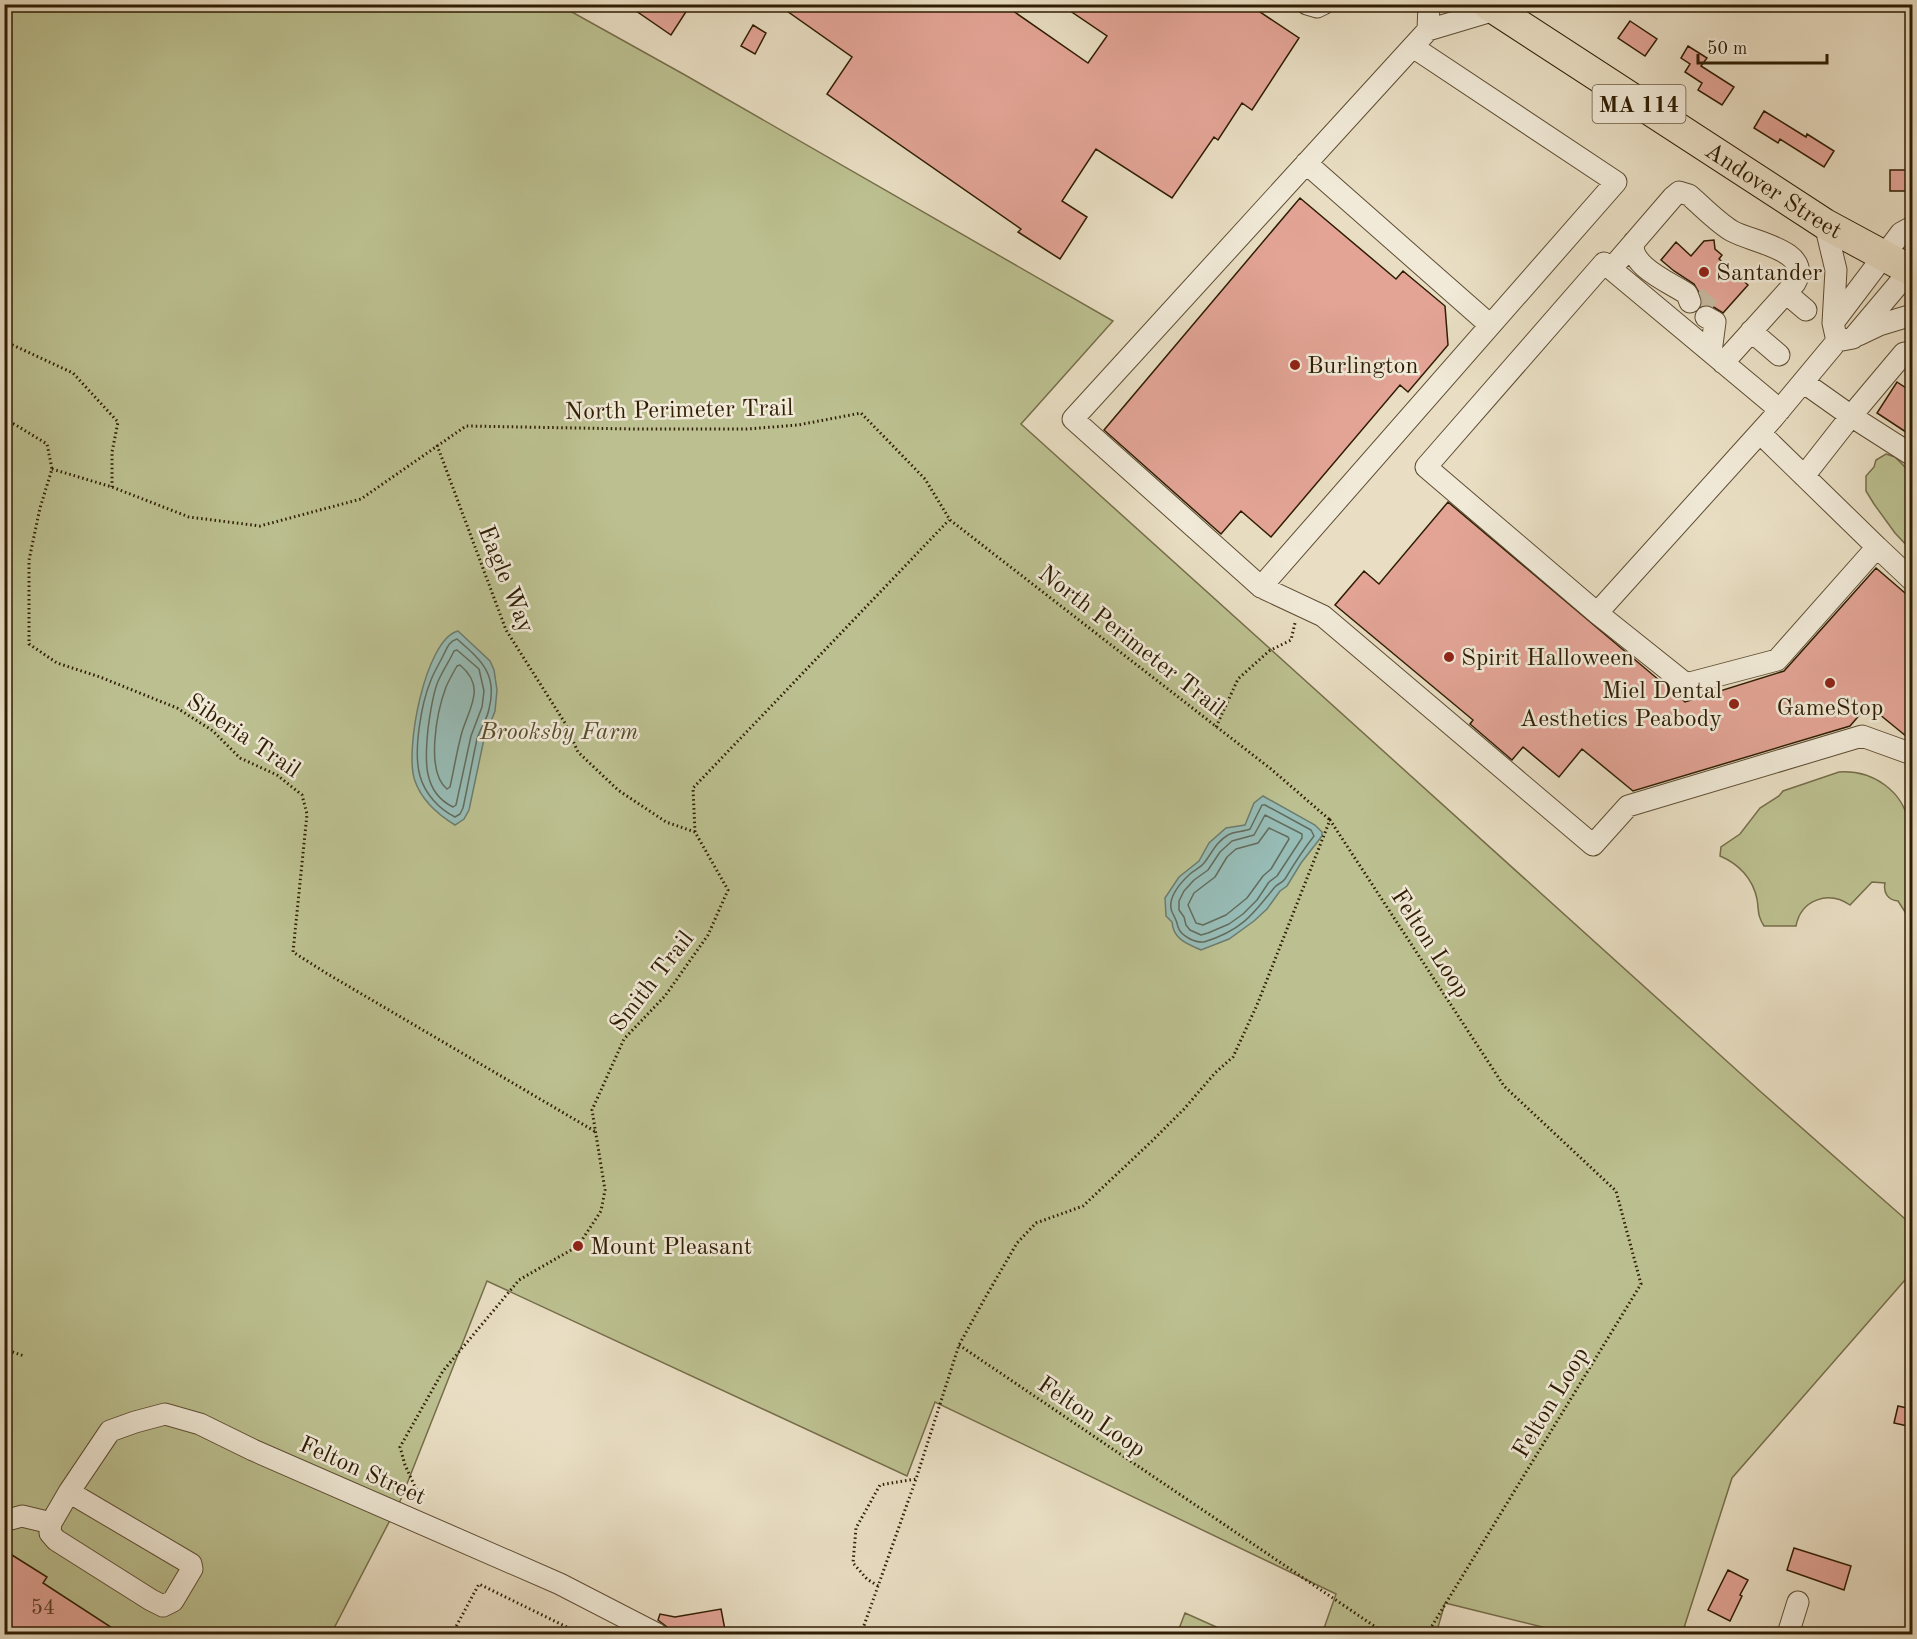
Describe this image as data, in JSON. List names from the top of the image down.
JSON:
{
  "streets": {
    "highway": ["MA 114", "Andover Street"],
    "street": ["Felton Street"],
    "path": [
      "North Perimeter Trail",
      "Eagle Way",
      "Siberia Trail",
      "Felton Loop",
      "Smith Trail"
    ]
  },
  "crossings": [
    ["North Perimeter Trail", "Eagle Way"],
    ["North Perimeter Trail", "Siberia Trail"],
    ["North Perimeter Trail", "Felton Loop"],
    ["North Perimeter Trail", "Smith Trail"],
    ["Eagle Way", "Smith Trail"],
    ["Siberia Trail", "Smith Trail"],
    ["Smith Trail", "Felton Street"]
  ],
  "parks": ["Brooksby Farm"],
  "places": [
    "Santander",
    "Burlington",
    "Spirit Halloween",
    "GameStop",
    "Miel Dental Aesthetics Peabody",
    "Mount Pleasant"
  ],
  "house_numbers": ["54"],
  "scale_bar": "50 m"
}
